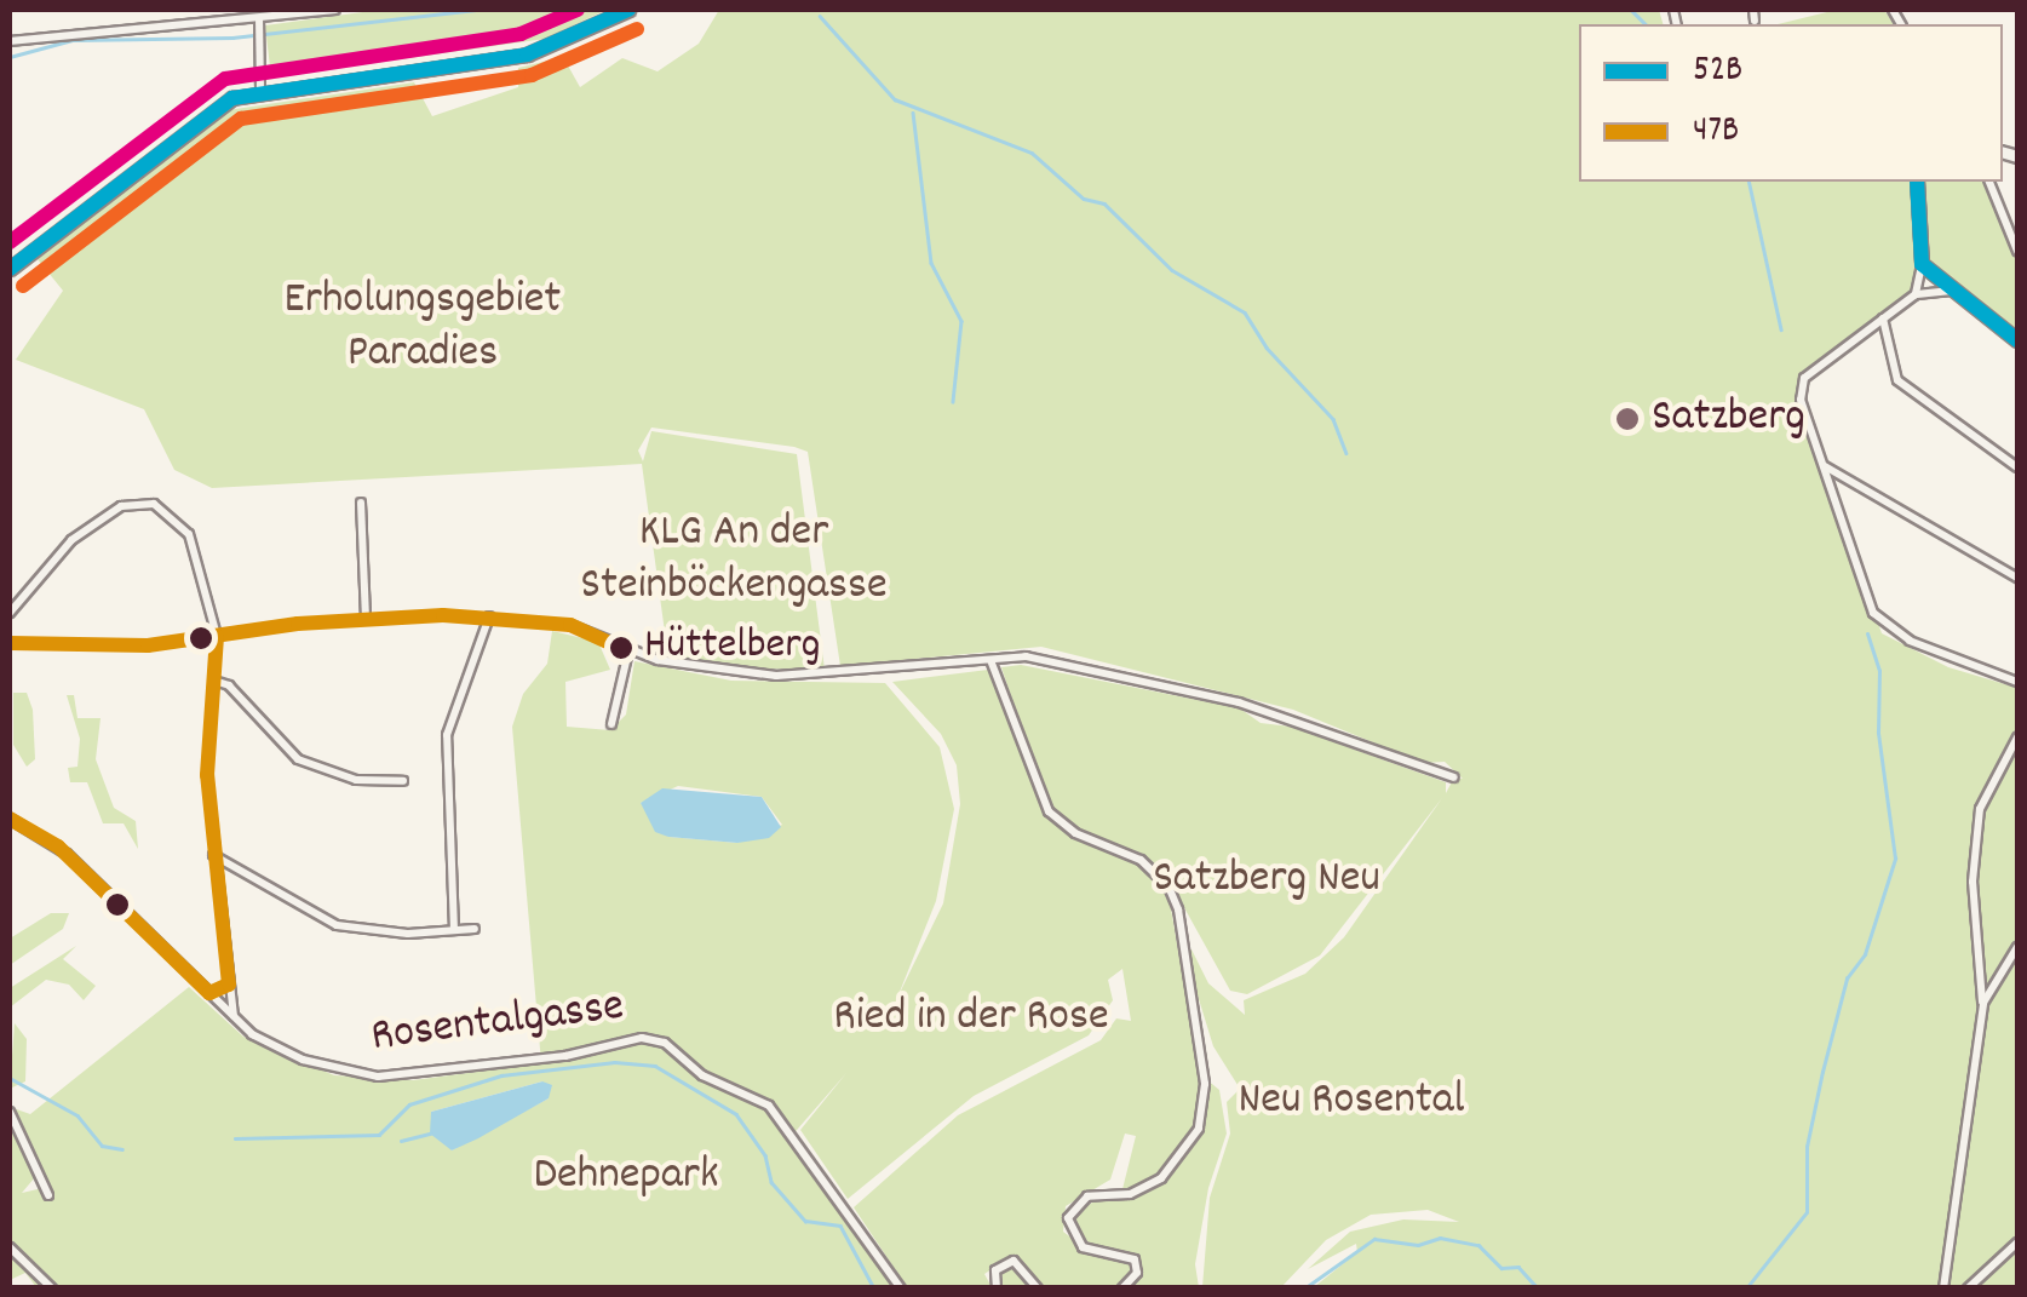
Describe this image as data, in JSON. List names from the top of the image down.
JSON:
{
  "streets": {
    "street": ["Rosentalgasse"]
  },
  "parks": [
    "Erholungsgebiet Paradies",
    "KLG An der Steinböckengasse",
    "Satzberg Neu",
    "Ried in der Rose",
    "Neu Rosental",
    "Dehnepark"
  ],
  "places": ["Satzberg", "Hüttelberg"],
  "lines": ["transit line 52B", "transit line 47B"],
  "legend": ["52B", "47B"]
}
